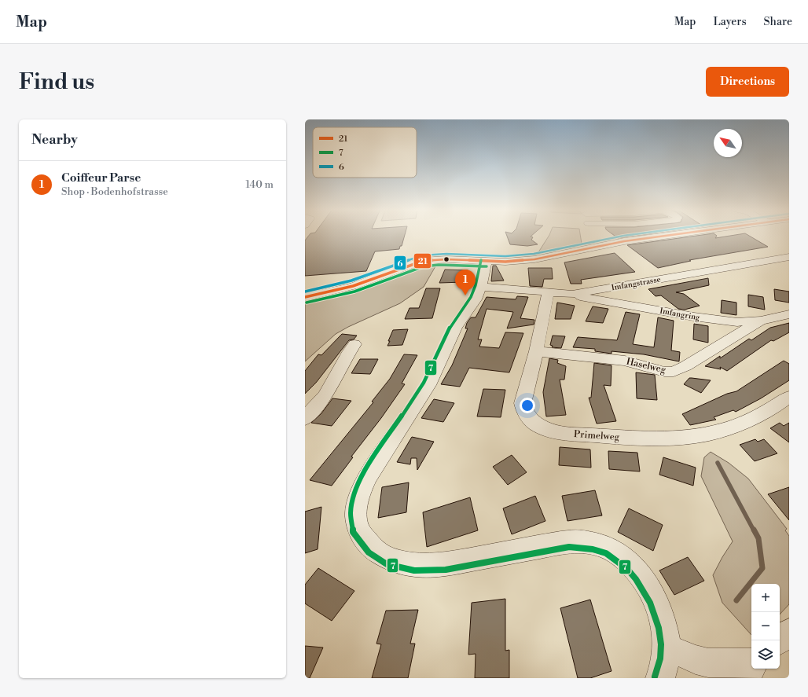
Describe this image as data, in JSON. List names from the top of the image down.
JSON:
{
  "streets": {
    "street": [
      "Imfangstrasse",
      "Imfangring",
      "Haselweg",
      "Primelweg"
    ]
  },
  "crossings": [
    ["Imfangstrasse", "Imfangring"],
    ["Imfangstrasse", "Primelweg"],
    ["Imfangring", "Haselweg"],
    ["Haselweg", "Primelweg"]
  ],
  "lines": ["transit line 21", "transit line 6", "transit line 7"],
  "legend": ["21", "7", "6"],
  "north": "top left",
  "page": {
    "header": "Map",
    "nav": ["Map", "Layers", "Share"],
    "buttons": "Directions",
    "title": "Find us",
    "heading": "Nearby",
    "list": [
      {
        "mark": "1",
        "name": "Coiffeur Parse",
        "note": "Shop · Bodenhofstrasse",
        "value": "140 m"
      }
    ],
    "pins": "1",
    "map_buttons": ["+", "−"]
  }
}
